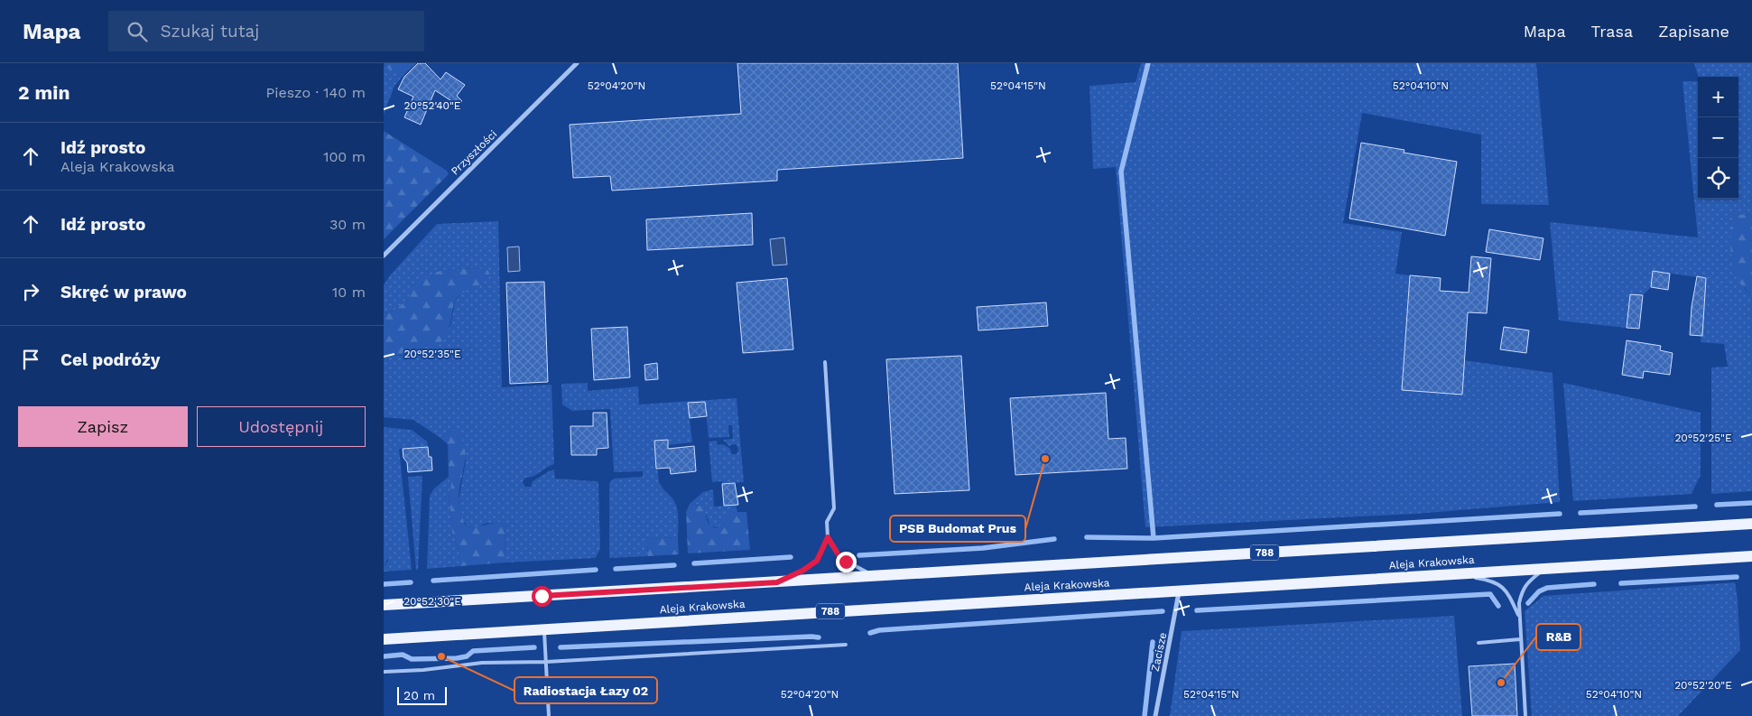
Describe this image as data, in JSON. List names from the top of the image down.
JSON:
{
  "streets": {
    "main road": ["788", "Aleja Krakowska"],
    "street": ["Przyszłości", "Zacisze"]
  },
  "crossings": [
    ["Aleja Krakowska", "Zacisze"]
  ],
  "places": ["PSB Budomat Prus", "Radiostacja Łazy 02", "R&B"],
  "scale_bar": "20 m",
  "page": {
    "header": "Mapa",
    "search": "Szukaj tutaj",
    "nav": ["Mapa", "Trasa", "Zapisane"],
    "heading": ["2 min", "Pieszo · 140 m"],
    "map_buttons": ["+", "−"],
    "list": [
      ["Idź prosto", "Aleja Krakowska", "100 m"],
      ["Idź prosto", "30 m"],
      ["Skręć w prawo", "10 m"],
      "Cel podróży"
    ],
    "buttons": ["Zapisz", "Udostępnij"],
    "scale": "20 m"
  },
  "coordinates": [
    "52°04'20\"N",
    "52°04'15\"N",
    "52°04'10\"N",
    "20°52'40\"E",
    "20°52'35\"E",
    "20°52'25\"E",
    "20°52'30\"E",
    "20°52'20\"E"
  ]
}
